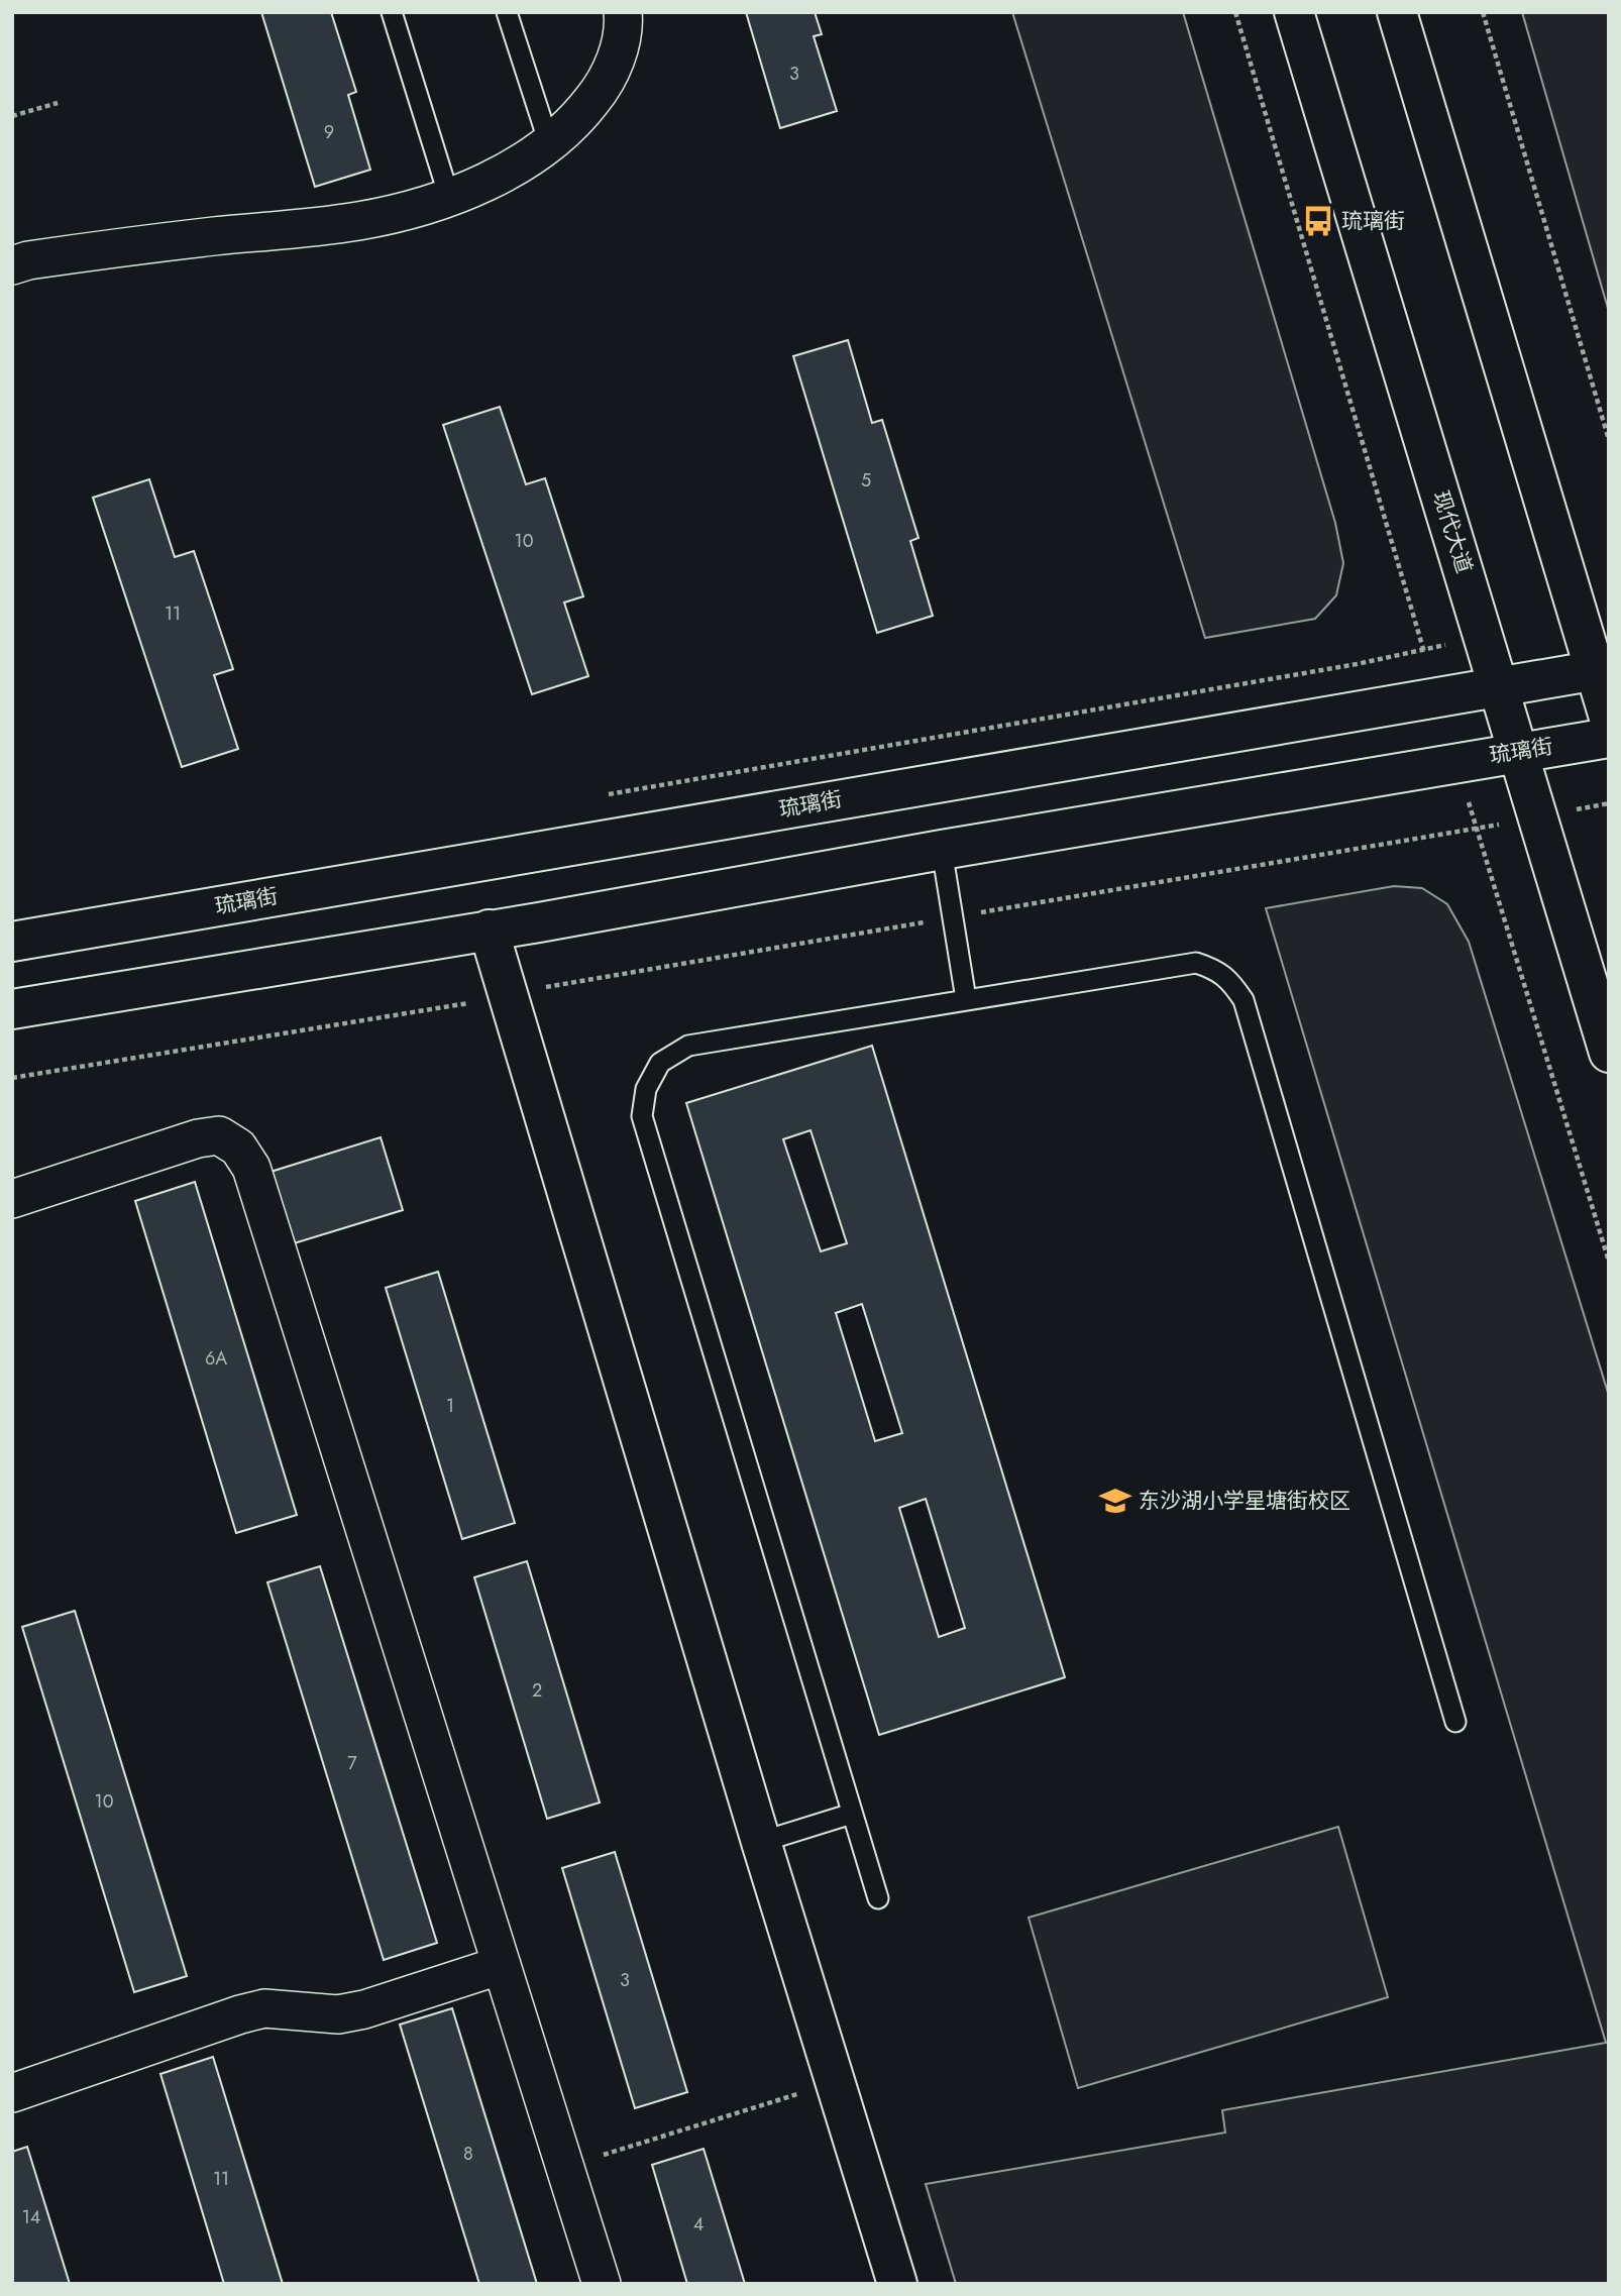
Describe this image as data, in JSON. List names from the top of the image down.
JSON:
{
  "streets": {
    "main road": ["现代大道", "琉璃街"]
  },
  "crossings": [
    ["现代大道", "琉璃街"]
  ],
  "places": {
    "bus stop": ["琉璃街"],
    "school or university": ["东沙湖小学星塘街校区"]
  },
  "house_numbers": [
    "3",
    "9",
    "5",
    "10",
    "11",
    "6A",
    "1",
    "2",
    "7",
    "10",
    "3",
    "8",
    "11",
    "14",
    "4"
  ]
}
